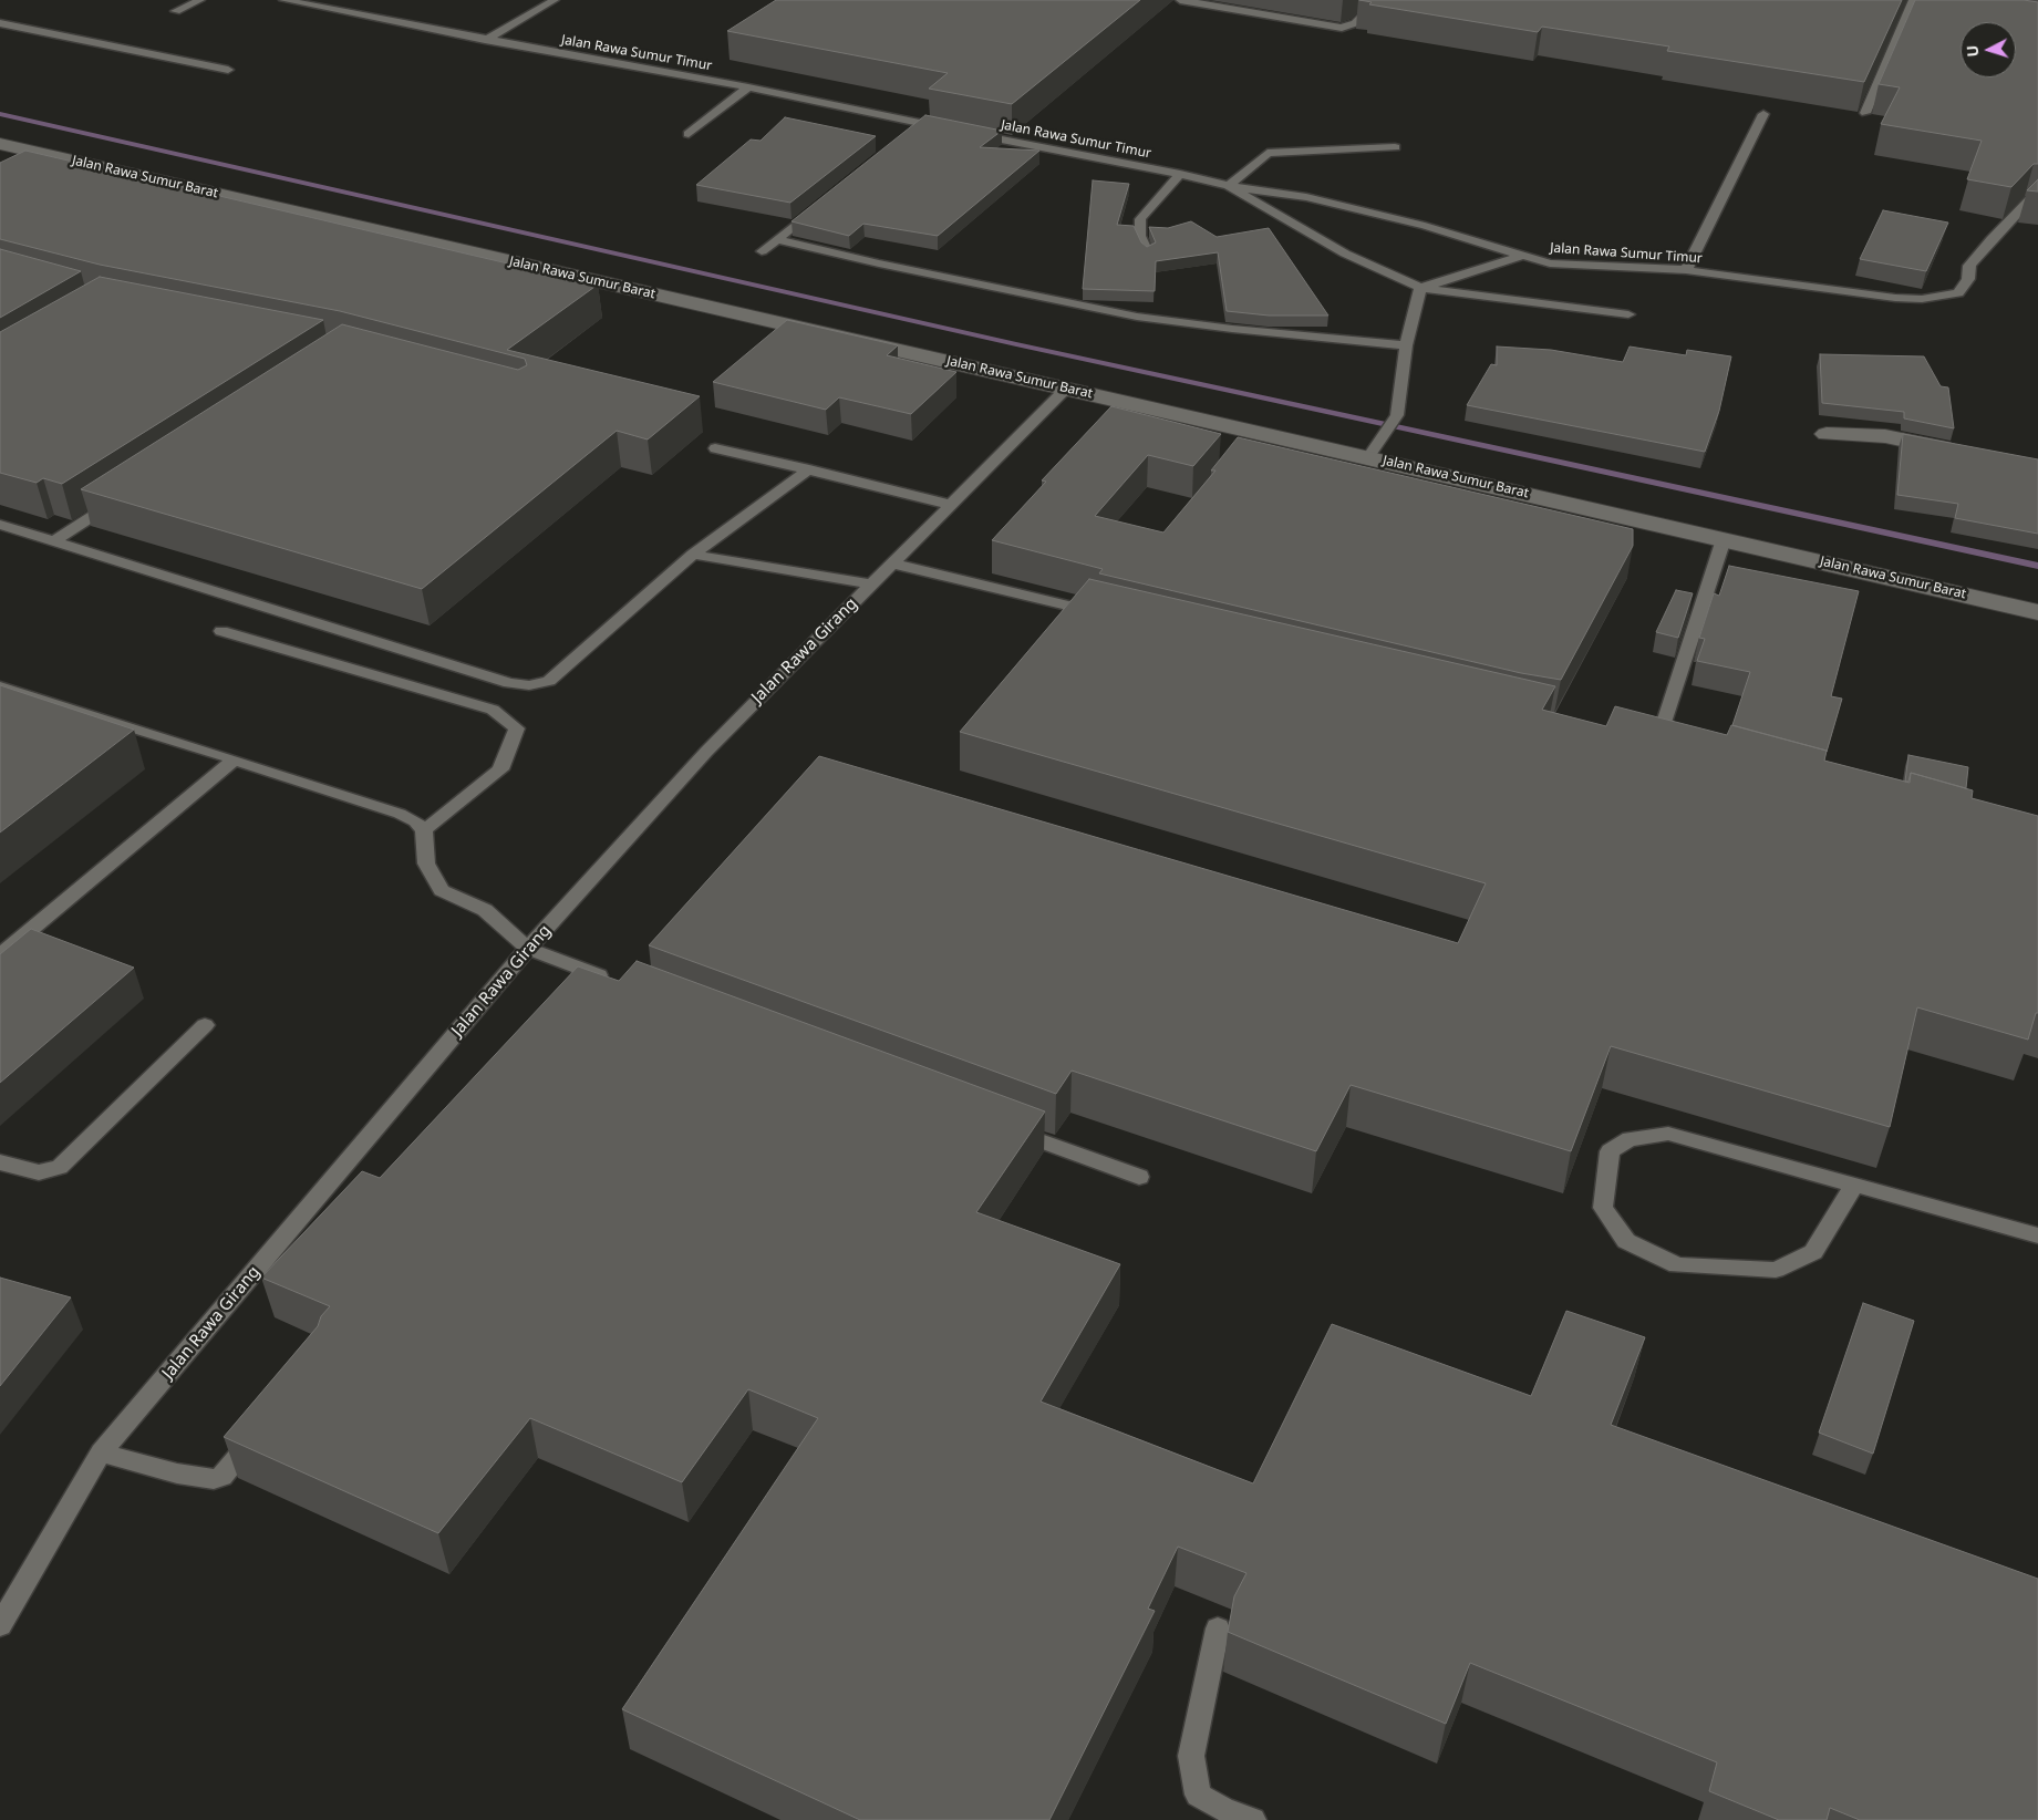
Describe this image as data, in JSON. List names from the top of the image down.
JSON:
{
  "streets": {
    "street": ["Jalan Rawa Sumur Barat"],
    "lane": ["Jalan Rawa Sumur Timur", "Jalan Rawa Girang"]
  },
  "crossings": [
    ["Jalan Rawa Sumur Barat", "Jalan Rawa Girang"]
  ],
  "north": "left"
}
